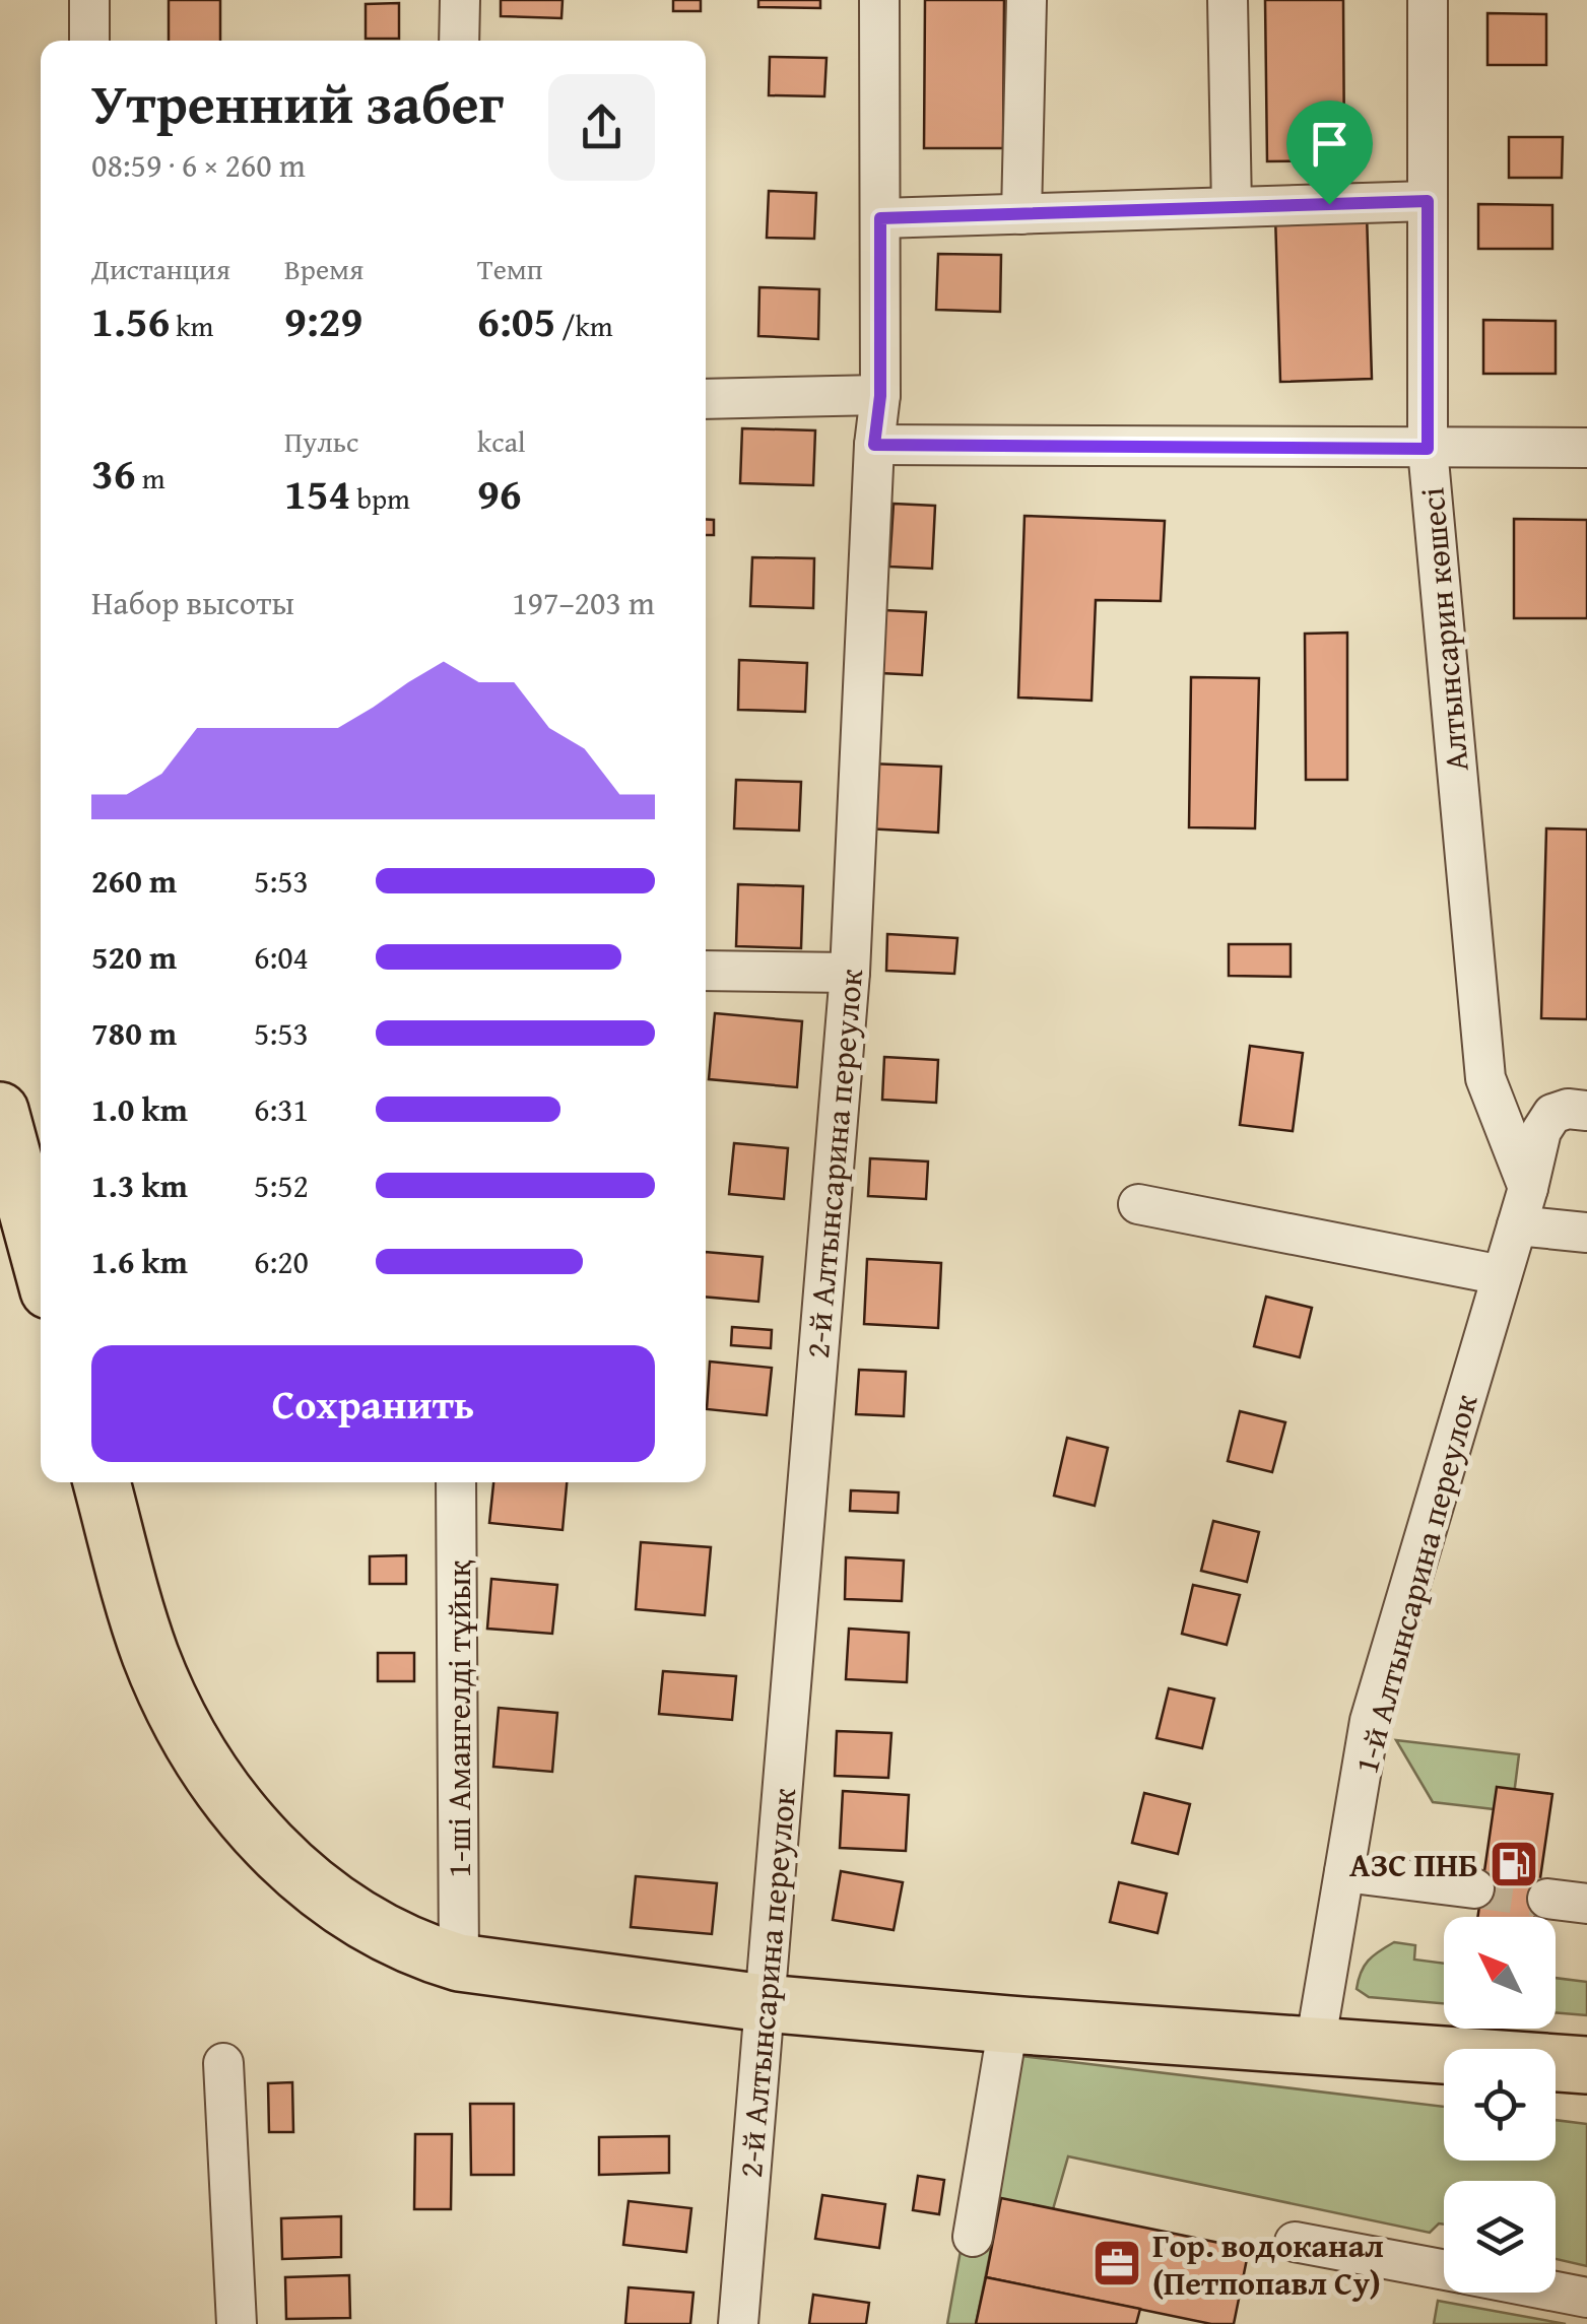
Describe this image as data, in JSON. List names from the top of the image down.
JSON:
{
  "streets": {
    "street": [
      "Алтынсарин көшесі",
      "2-й Алтынсарина переулок",
      "1-й Алтынсарина переулок",
      "1-ші Амангелді тұйық"
    ]
  },
  "crossings": [
    ["Алтынсарин көшесі", "1-й Алтынсарина переулок"]
  ],
  "places": {
    "fuel station": ["АЗС ПНБ"],
    "office": ["Гор. водоканал (Петпопавл Су)"]
  },
  "north": "top left",
  "page": {
    "heading": ["Утренний забег", "08:59 · 6 × 260 m"],
    "stats": [
      ["Дистанция", "1.56 km"],
      ["Время", "9:29"],
      ["Темп", "6:05 /km"],
      ["36 m"],
      ["Пульс", "154 bpm"],
      ["kcal", "96"]
    ],
    "chart": ["Набор высоты", "197–203 m"],
    "list": [
      {
        "name": "260 m",
        "note": "5:53"
      },
      {
        "name": "520 m",
        "note": "6:04"
      },
      {
        "name": "780 m",
        "note": "5:53"
      },
      {
        "name": "1.0 km",
        "note": "6:31"
      },
      {
        "name": "1.3 km",
        "note": "5:52"
      },
      {
        "name": "1.6 km",
        "note": "6:20"
      }
    ],
    "buttons": "Сохранить"
  }
}
